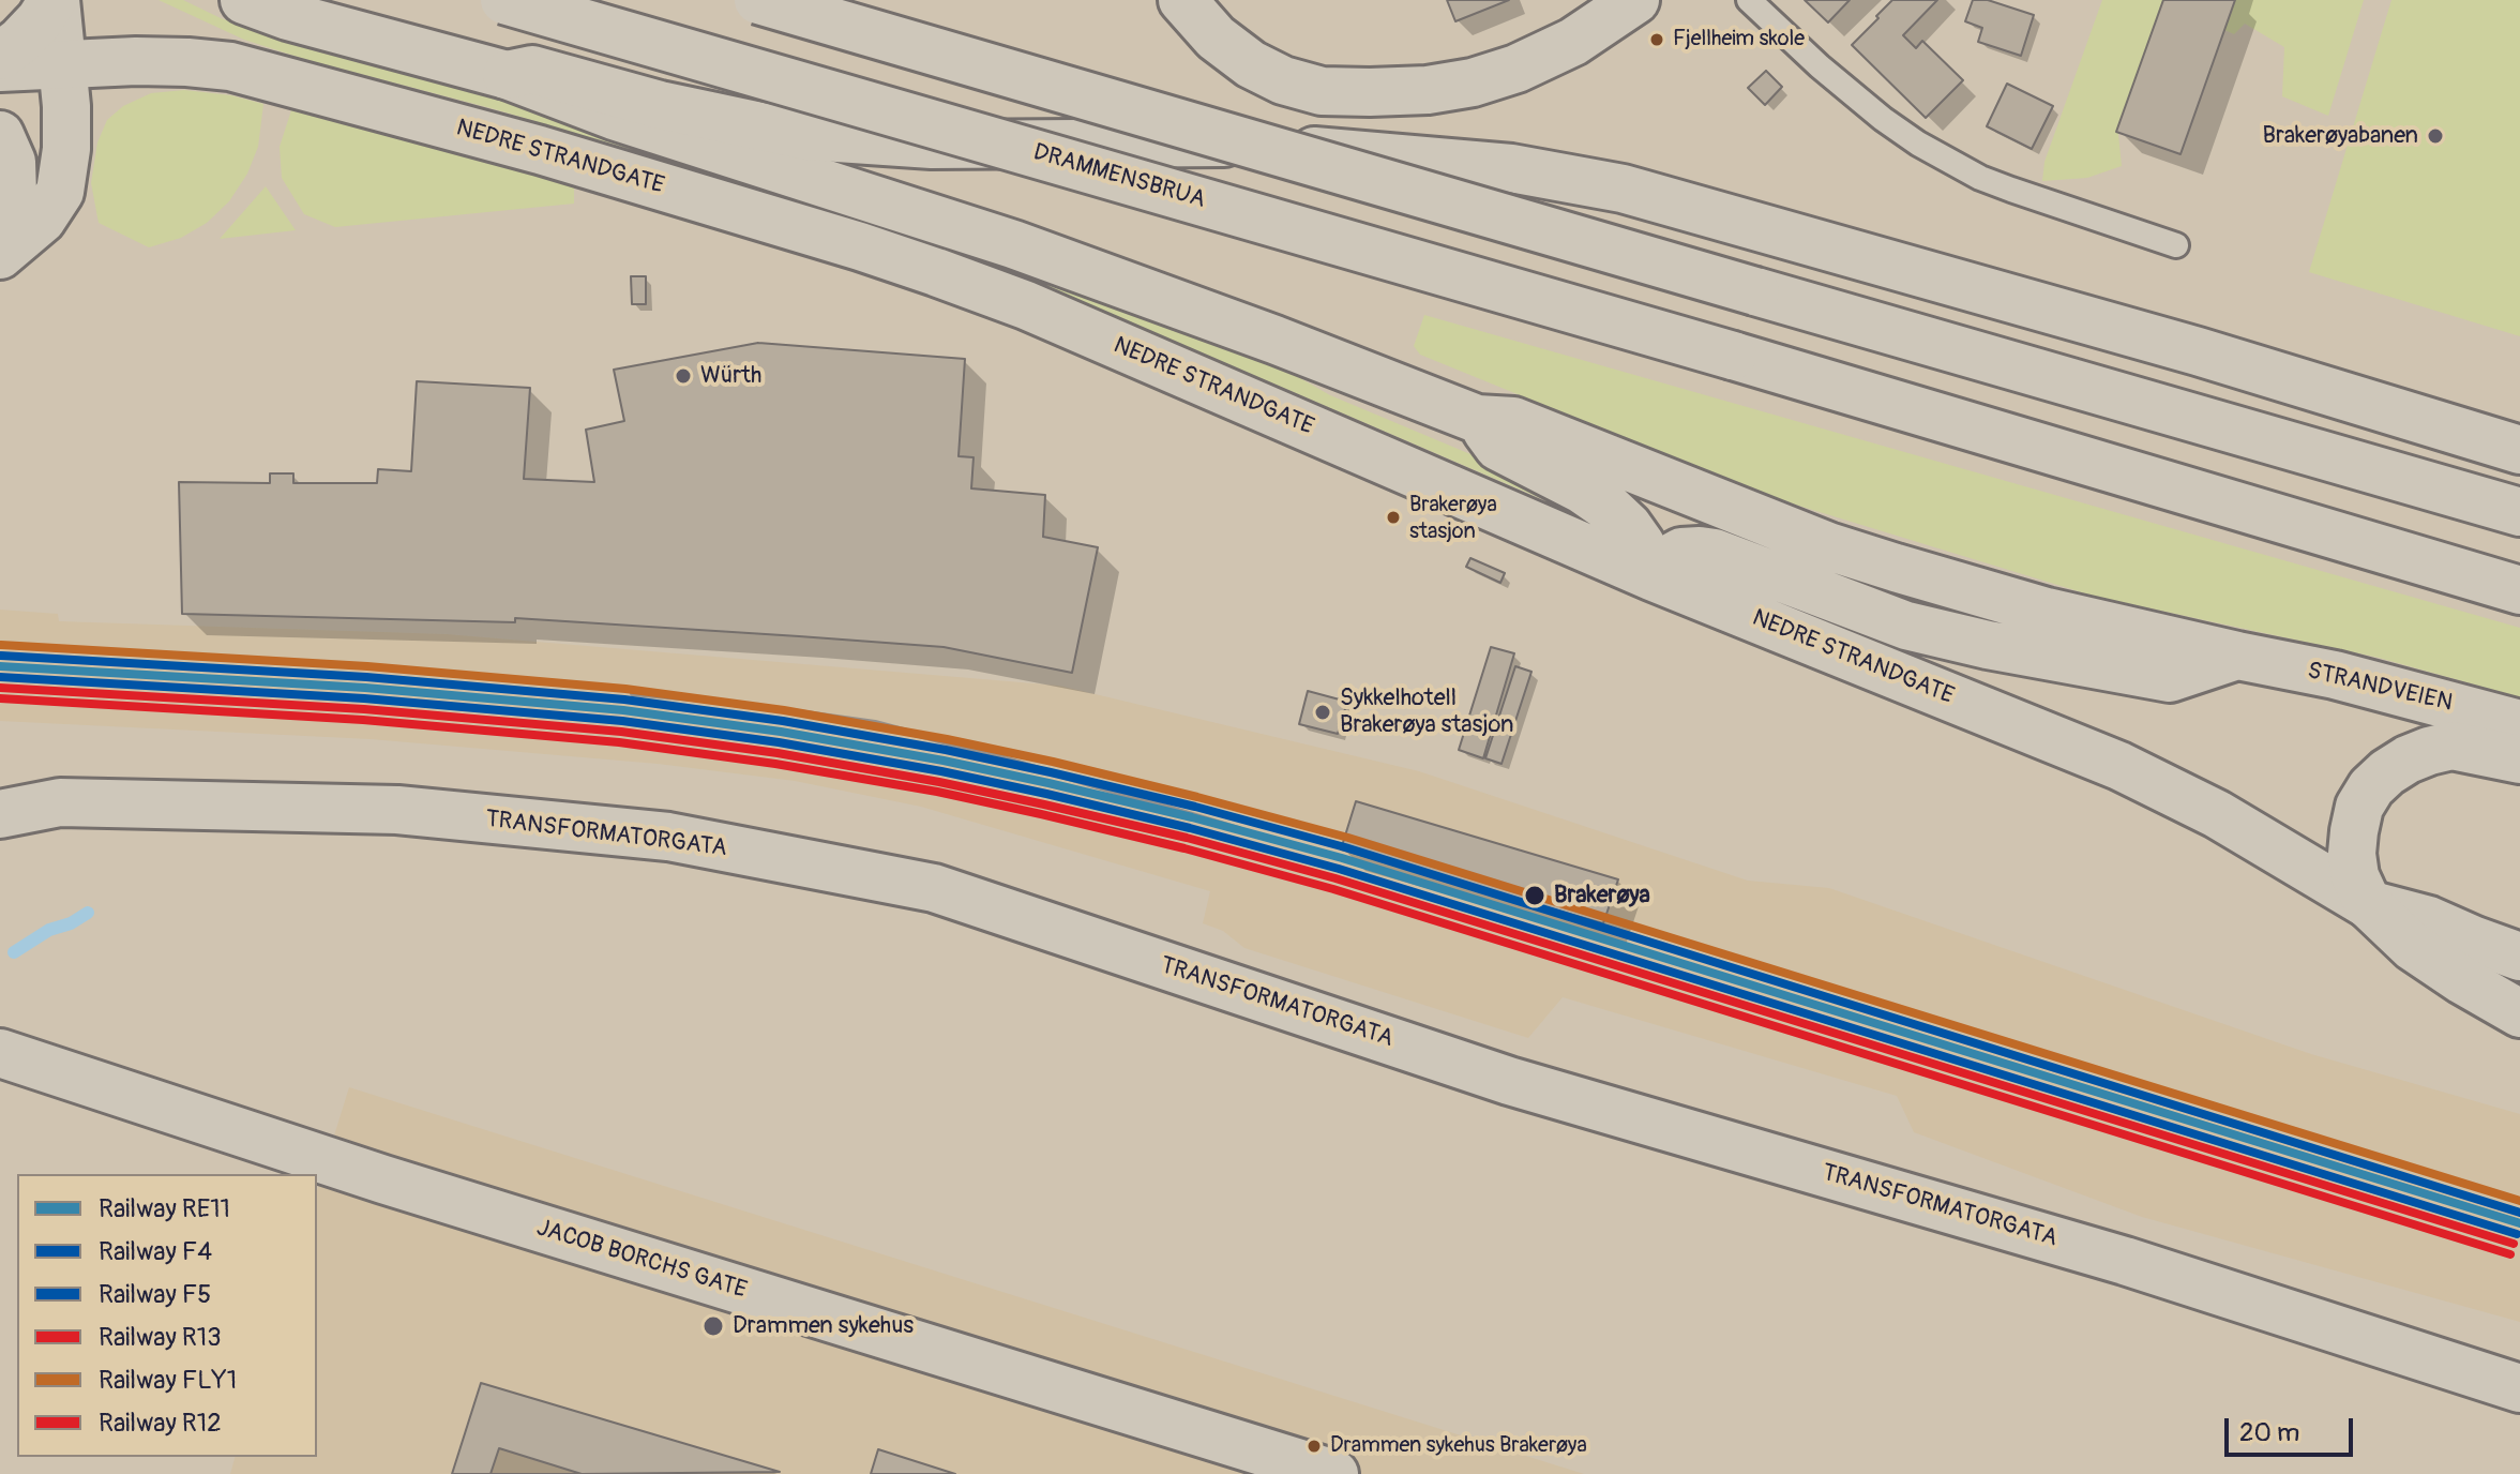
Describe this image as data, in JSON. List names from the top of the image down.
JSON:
{
  "streets": {
    "main road": [
      "NEDRE STRANDGATE",
      "DRAMMENSBRUA",
      "STRANDVEIEN",
      "TRANSFORMATORGATA",
      "JACOB BORCHS GATE"
    ]
  },
  "places": [
    "Fjellheim skole",
    "Brakerøyabanen",
    "Würth",
    "Brakerøya stasjon",
    "Sykkelhotell Brakerøya stasjon",
    "Brakerøya",
    "Drammen sykehus",
    "Drammen sykehus Brakerøya"
  ],
  "lines": [
    "rail line FLY1",
    "rail line F5",
    "rail line RE11",
    "rail line F4",
    "rail line R13",
    "rail line R12"
  ],
  "legend": [
    "Railway RE11",
    "Railway F4",
    "Railway F5",
    "Railway R13",
    "Railway FLY1",
    "Railway R12"
  ],
  "scale_bar": "20 m"
}
